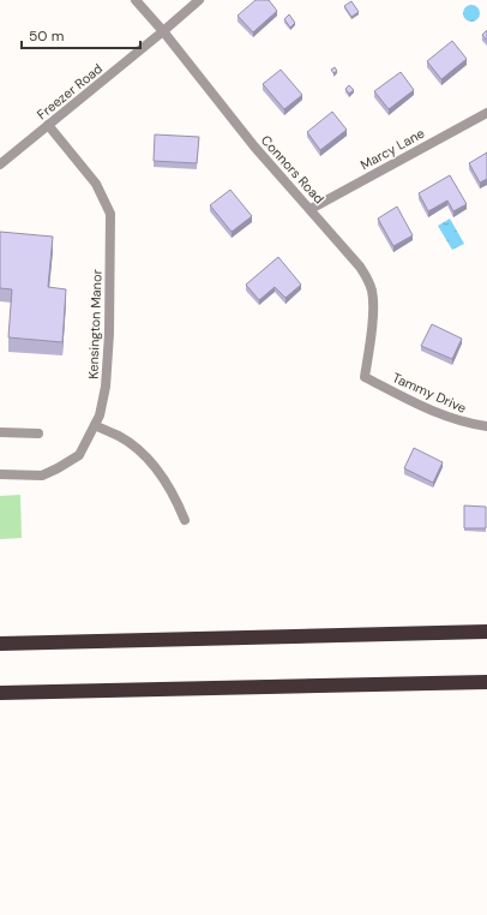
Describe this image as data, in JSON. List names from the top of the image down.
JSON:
{
  "streets": {
    "street": [
      "Freezer Road",
      "Marcy Lane",
      "Connors Road",
      "Kensington Manor",
      "Tammy Drive"
    ]
  },
  "crossings": [
    ["Freezer Road", "Connors Road"],
    ["Freezer Road", "Kensington Manor"],
    ["Marcy Lane", "Connors Road"],
    ["Connors Road", "Tammy Drive"]
  ],
  "scale_bar": "50 m"
}
